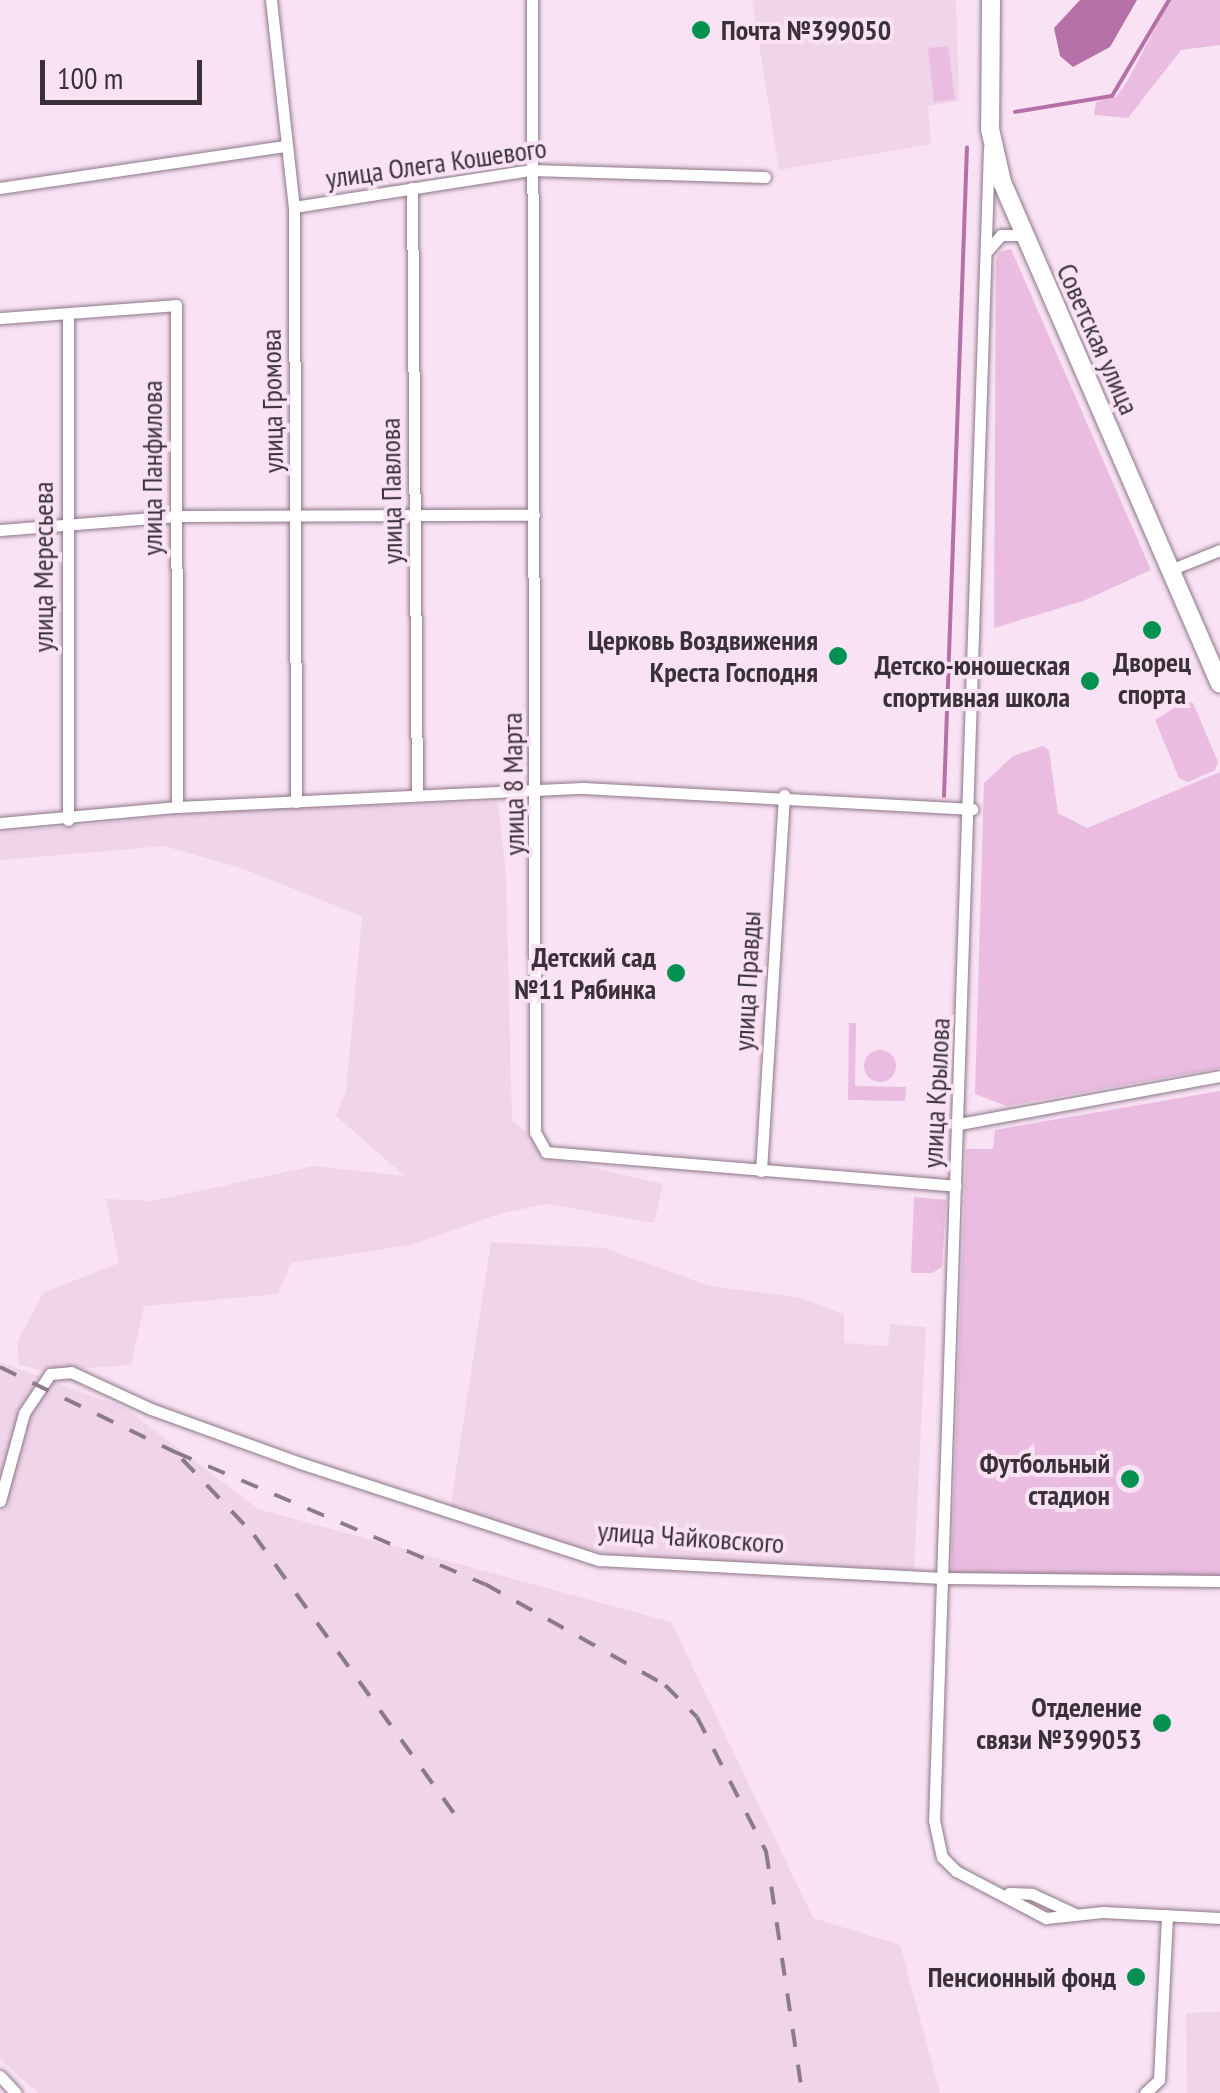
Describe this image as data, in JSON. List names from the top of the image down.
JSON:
{
  "streets": {
    "main road": ["Советская улица"],
    "street": [
      "улица Олега Кошевого",
      "улица Громова",
      "улица Панфилова",
      "улица Павлова",
      "улица Мересьева",
      "улица 8 Марта",
      "улица Правды",
      "улица Крылова",
      "улица Чайковского"
    ]
  },
  "crossings": [
    ["улица Олега Кошевого", "улица Громова"],
    ["улица Олега Кошевого", "улица Павлова"],
    ["улица Олега Кошевого", "улица 8 Марта"],
    ["Советская улица", "улица Крылова"],
    ["улица Панфилова", "улица Мересьева"],
    ["улица 8 Марта", "улица Правды"],
    ["улица 8 Марта", "улица Крылова"],
    ["улица Крылова", "улица Чайковского"]
  ],
  "places": [
    "Почта №399050",
    "Дворец спорта",
    "Церковь Воздвижения Креста Господня",
    "Детско-юношеская спортивная школа",
    "Детский сад №11 Рябинка",
    "Футбольный стадион",
    "Отделение связи №399053",
    "Пенсионный фонд"
  ],
  "scale_bar": "100 m"
}
